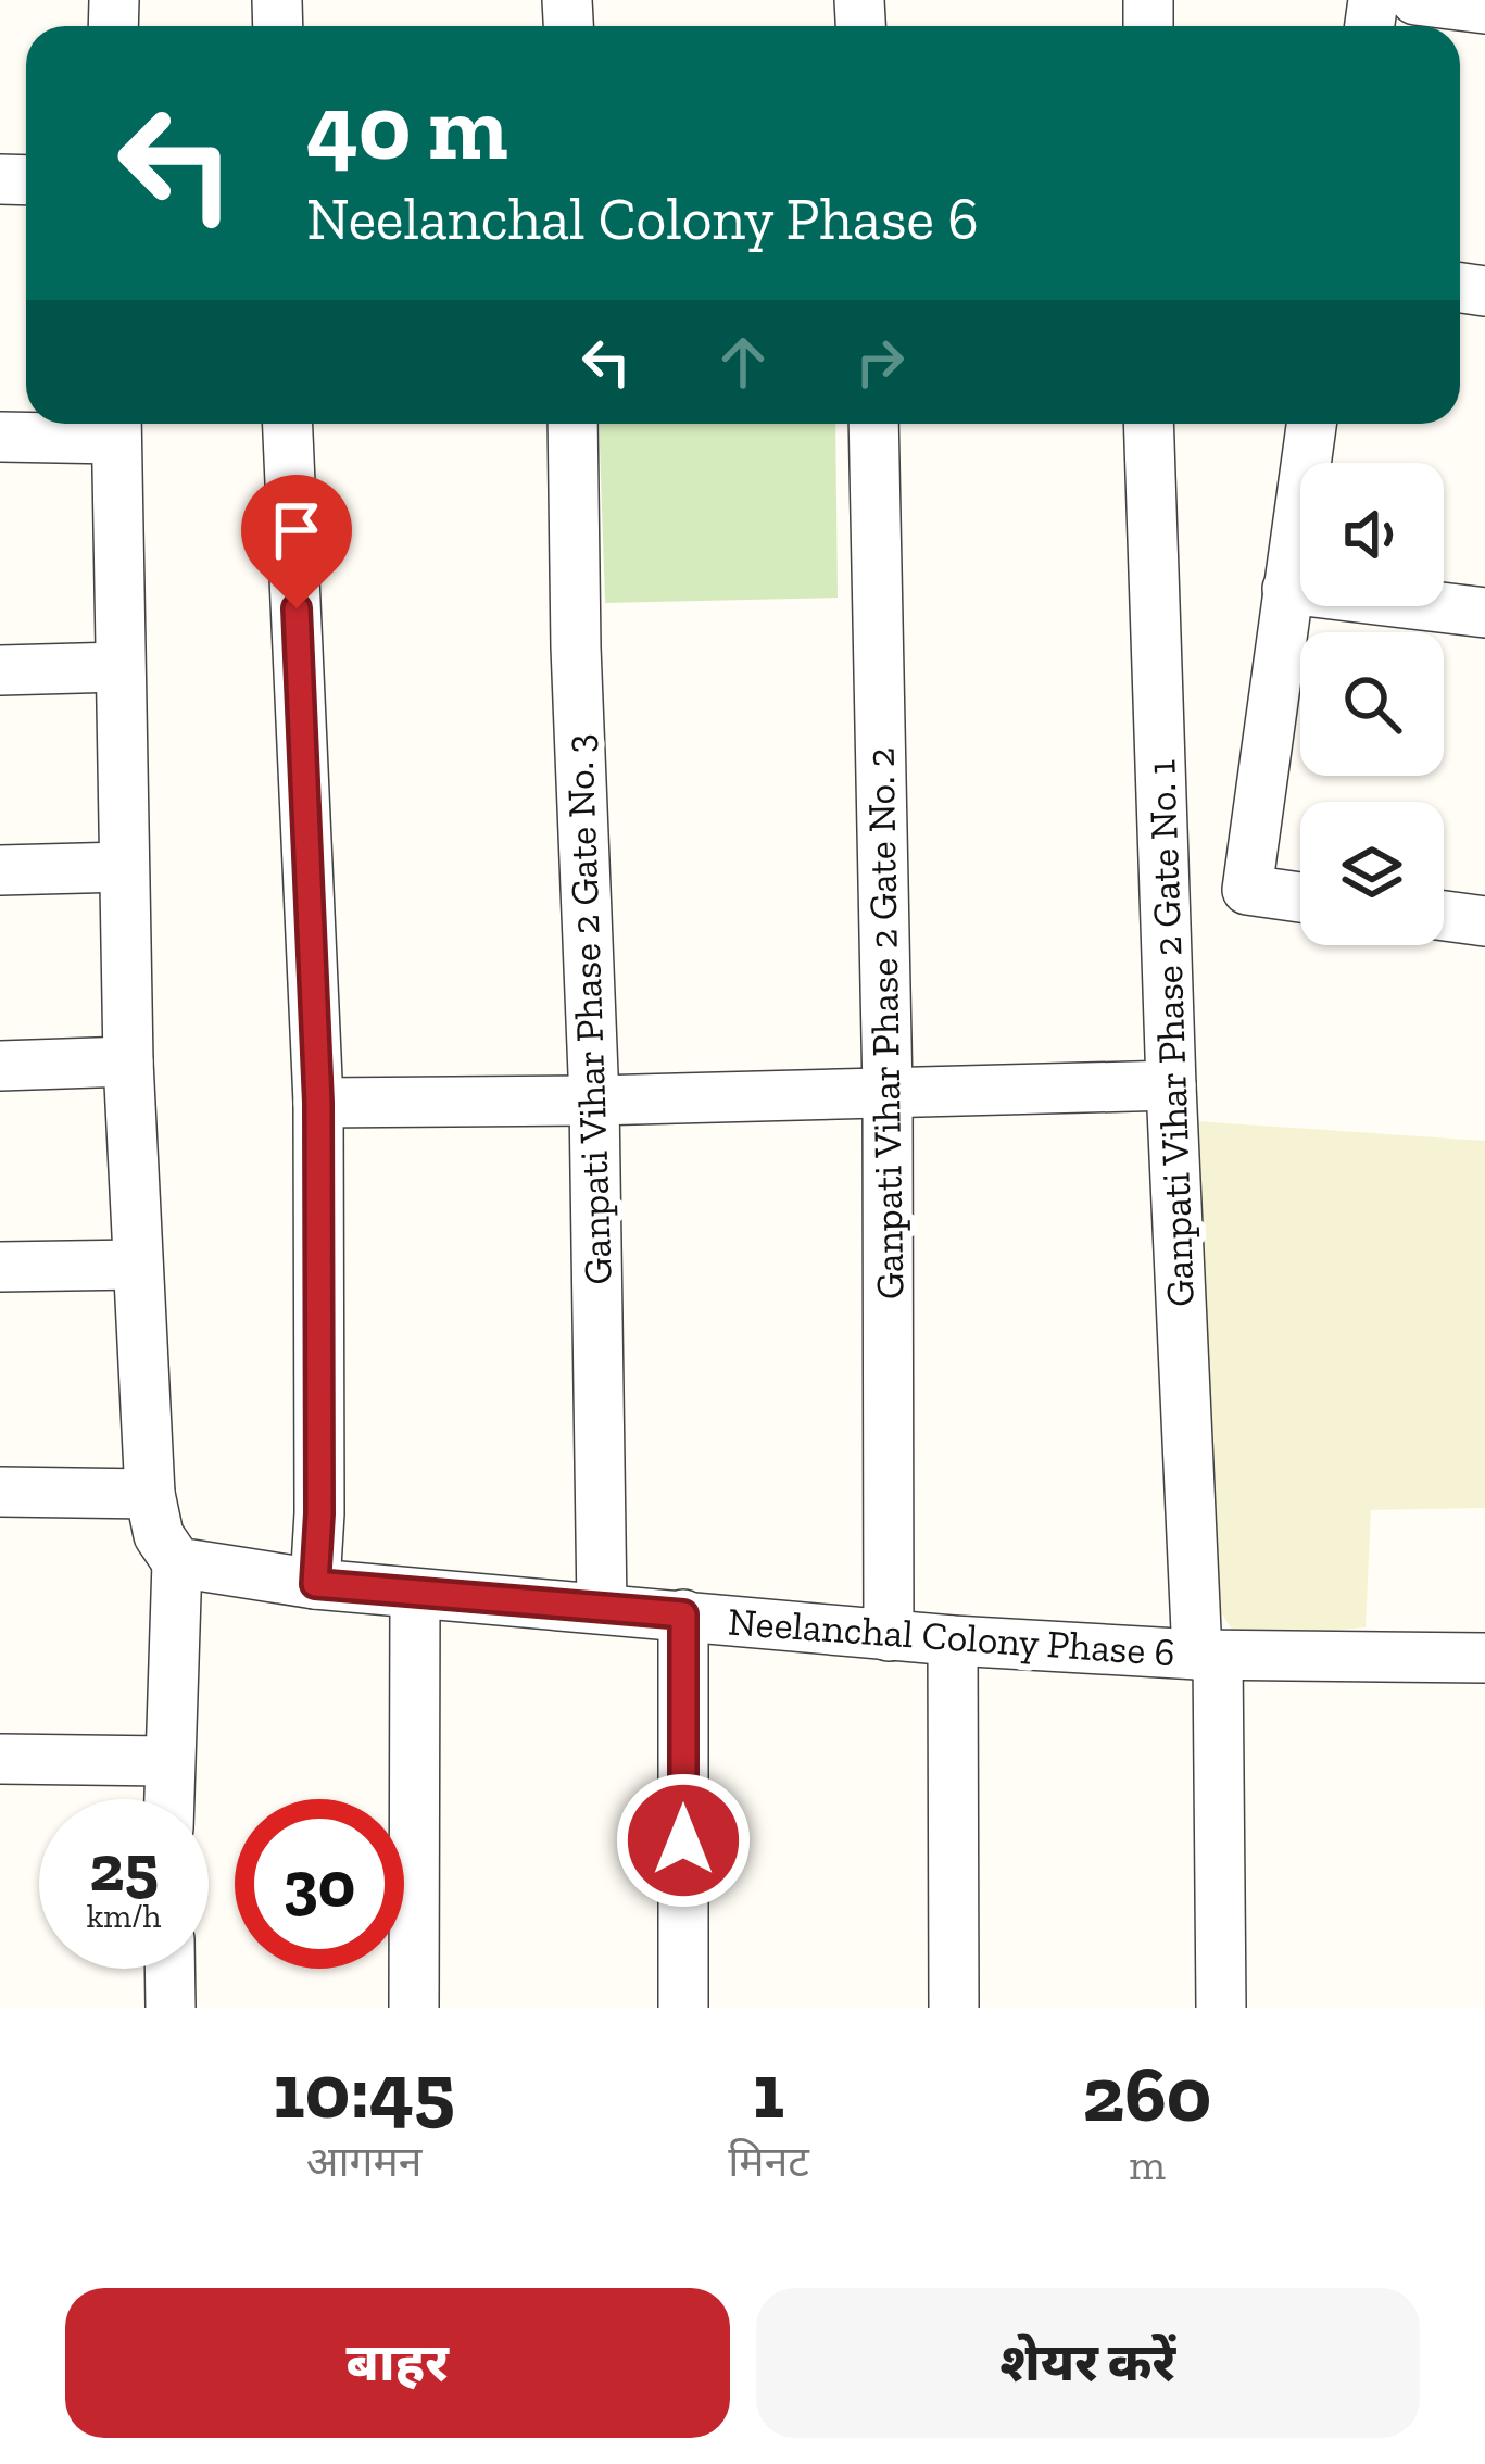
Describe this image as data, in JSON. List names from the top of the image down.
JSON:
{
  "streets": {
    "street": [
      "Ganpati Vihar Phase 2 Gate No. 3",
      "Ganpati Vihar Phase 2 Gate No. 2",
      "Ganpati Vihar Phase 2 Gate No. 1",
      "Neelanchal Colony Phase 6"
    ]
  },
  "crossings": [
    ["Ganpati Vihar Phase 2 Gate No. 3", "Neelanchal Colony Phase 6"],
    ["Ganpati Vihar Phase 2 Gate No. 2", "Neelanchal Colony Phase 6"],
    ["Ganpati Vihar Phase 2 Gate No. 1", "Neelanchal Colony Phase 6"]
  ],
  "page": {
    "turn": ["40 m", "Neelanchal Colony Phase 6"],
    "speed": "25 km/h",
    "limit": "30",
    "eta": [
      "10:45",
      "आगमन",
      "1",
      "मिनट",
      "260",
      "m"
    ],
    "buttons": ["बाहर", "शेयर करें"]
  }
}
